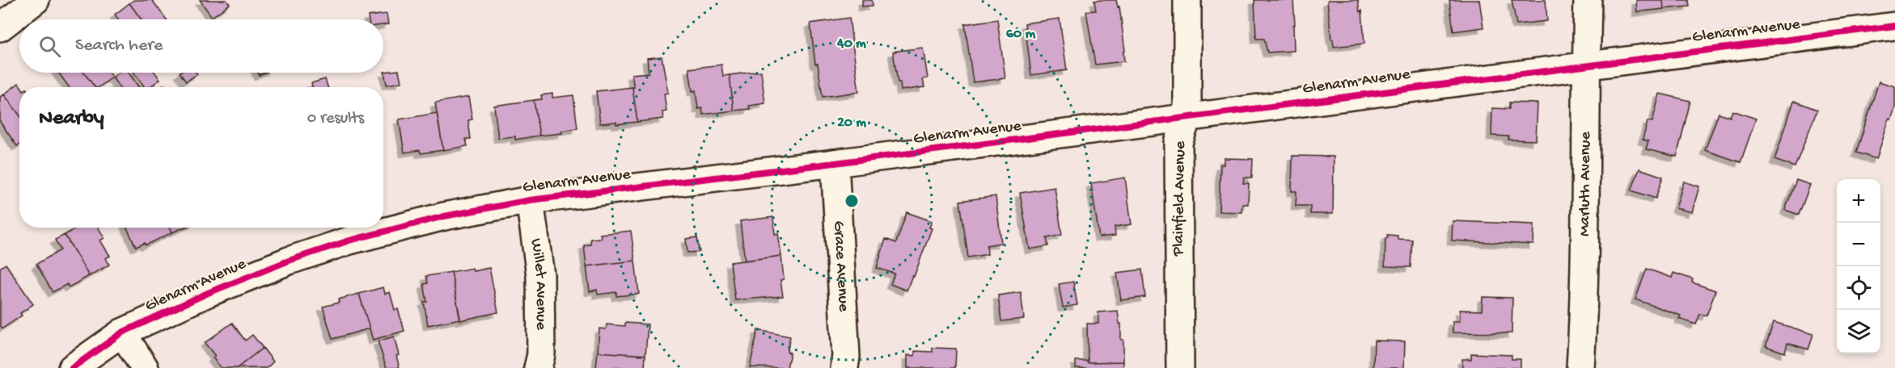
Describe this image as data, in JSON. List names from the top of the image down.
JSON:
{
  "streets": {
    "street": [
      "Glenarm Avenue",
      "Marluth Avenue",
      "Plainfield Avenue",
      "Grace Avenue",
      "Willet Avenue"
    ]
  },
  "crossings": [
    ["Glenarm Avenue", "Marluth Avenue"],
    ["Glenarm Avenue", "Plainfield Avenue"],
    ["Glenarm Avenue", "Grace Avenue"],
    ["Glenarm Avenue", "Willet Avenue"]
  ],
  "page": {
    "search": "Search here",
    "heading": ["Nearby", "0 results"],
    "map_buttons": ["+", "−"]
  },
  "rings": ["60 m", "40 m", "20 m"]
}
